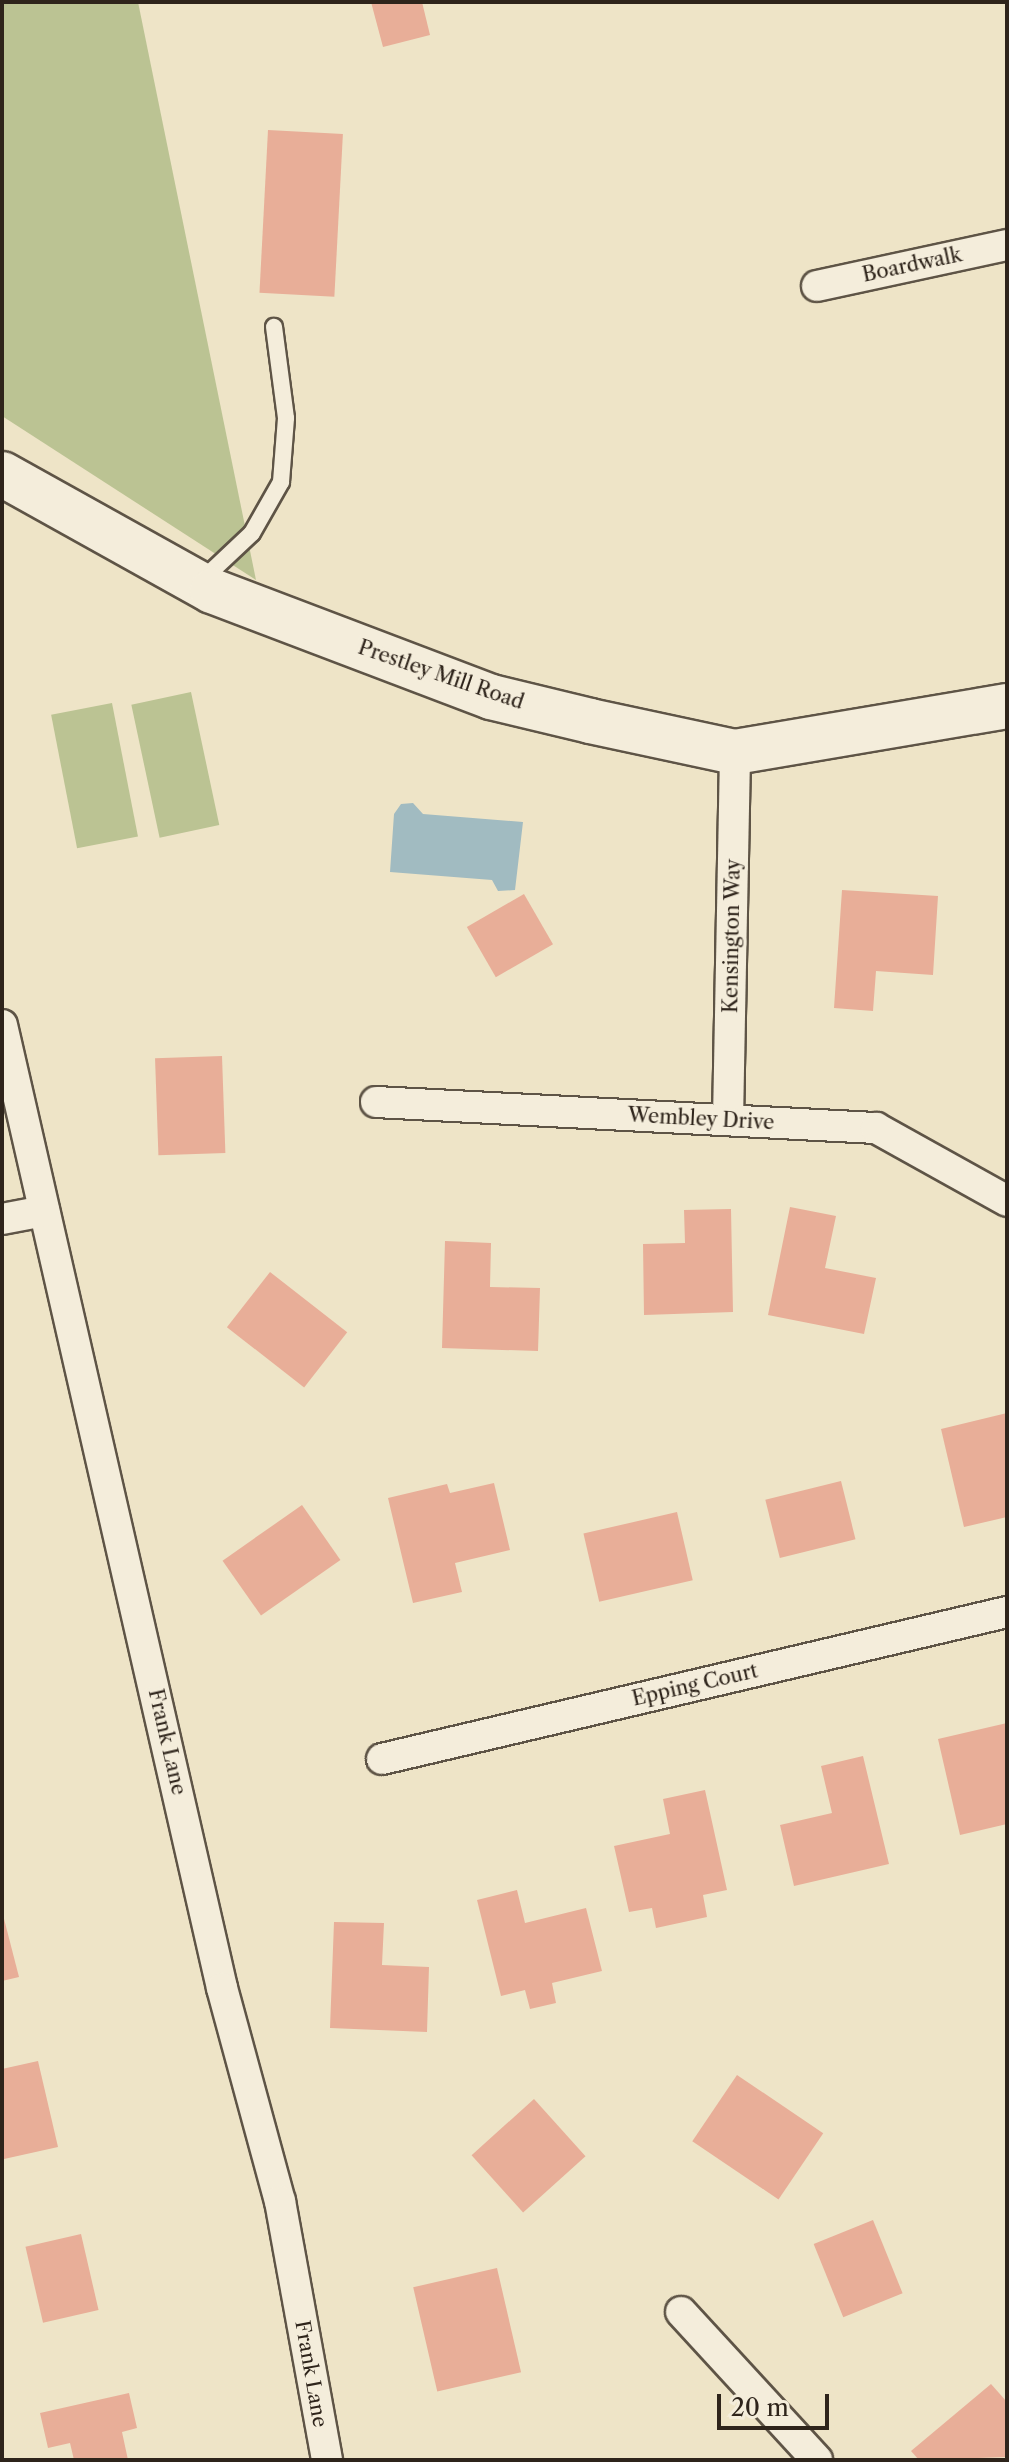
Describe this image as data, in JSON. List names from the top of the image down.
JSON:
{
  "streets": {
    "street": [
      "Boardwalk",
      "Prestley Mill Road",
      "Kensington Way",
      "Wembley Drive",
      "Epping Court",
      "Frank Lane"
    ]
  },
  "crossings": [
    ["Prestley Mill Road", "Kensington Way"],
    ["Kensington Way", "Wembley Drive"]
  ],
  "scale_bar": "20 m"
}
